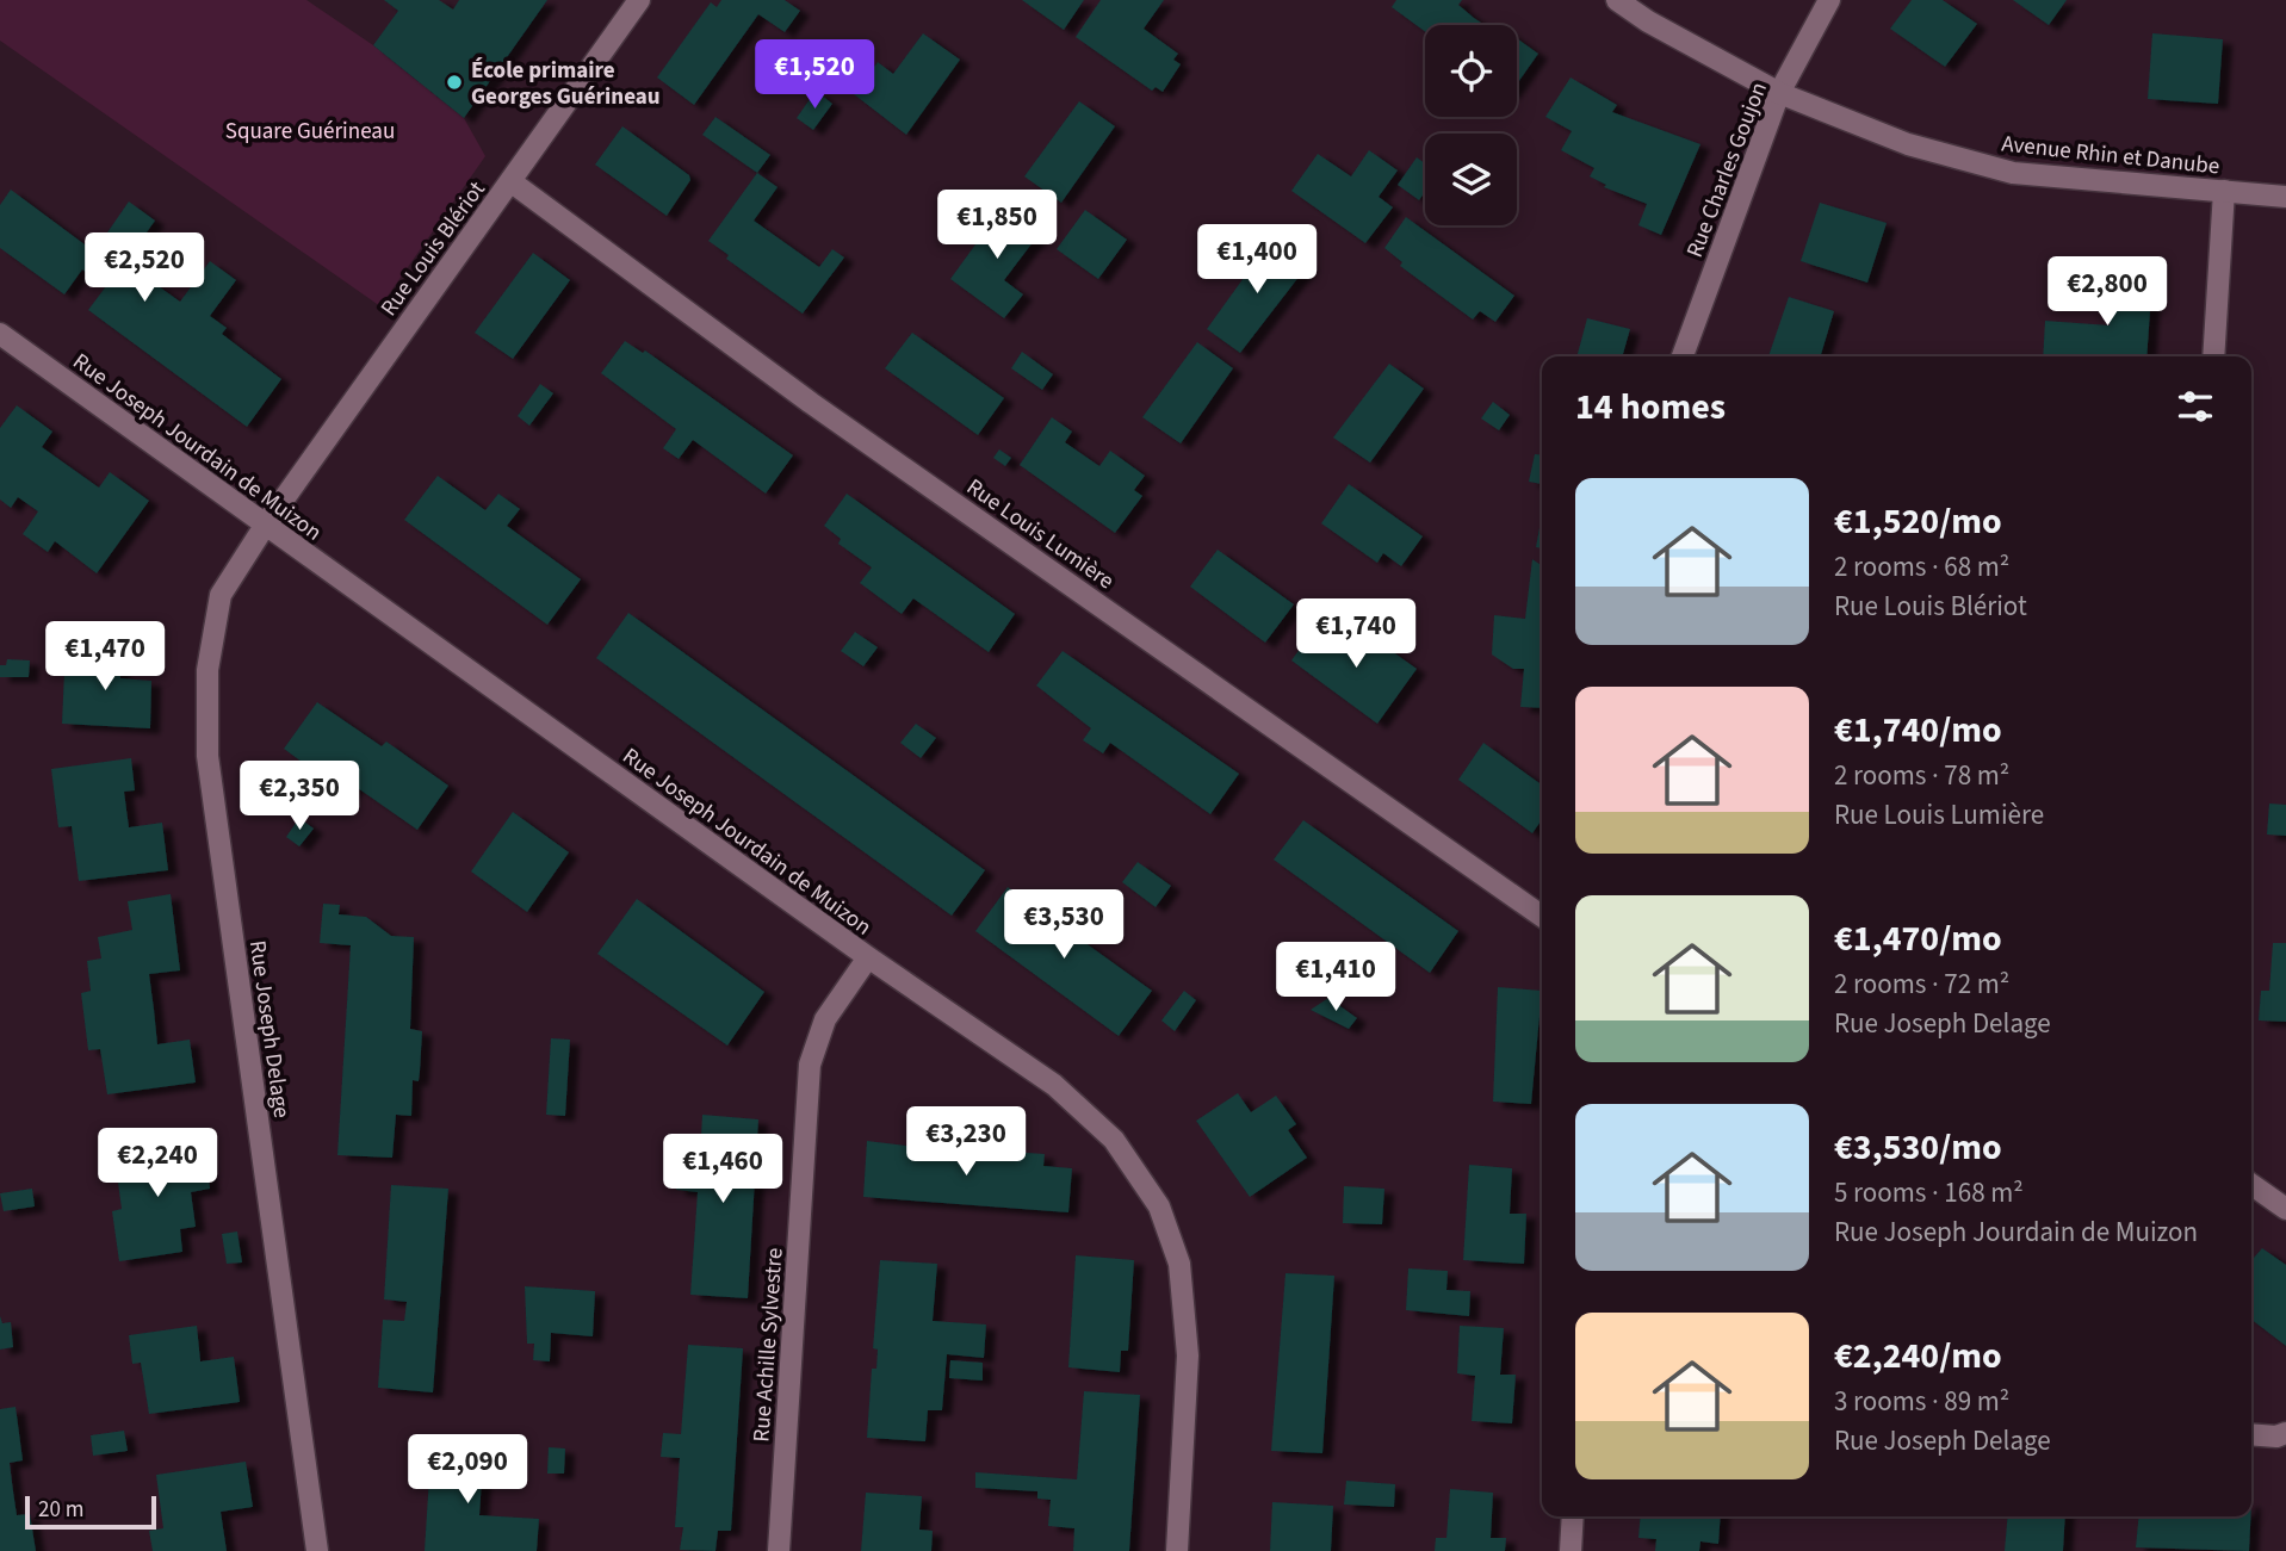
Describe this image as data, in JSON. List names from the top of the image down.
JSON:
{
  "streets": {
    "street": [
      "Avenue Rhin et Danube",
      "Rue Charles Goujon",
      "Rue Louis Blériot",
      "Rue Joseph Jourdain de Muizon",
      "Rue Louis Lumière",
      "Rue Joseph Delage",
      "Rue Achille Sylvestre"
    ]
  },
  "crossings": [
    ["Avenue Rhin et Danube", "Rue Charles Goujon"],
    ["Rue Louis Blériot", "Rue Joseph Jourdain de Muizon"],
    ["Rue Louis Blériot", "Rue Louis Lumière"],
    ["Rue Louis Blériot", "Rue Joseph Delage"],
    ["Rue Joseph Jourdain de Muizon", "Rue Joseph Delage"],
    ["Rue Joseph Jourdain de Muizon", "Rue Achille Sylvestre"]
  ],
  "parks": ["Square Guérineau"],
  "places": ["École primaire Georges Guérineau"],
  "scale_bar": "20 m",
  "page": {
    "price": [
      "€1,520",
      "€1,850",
      "€1,400",
      "€2,520",
      "€2,800",
      "€1,740",
      "€1,470",
      "€2,350",
      "€3,530",
      "€1,410",
      "€3,230",
      "€2,240",
      "€1,460",
      "€2,090"
    ],
    "heading": "14 homes",
    "list": [
      {
        "name": "€1,520/mo",
        "note": "2 rooms · 68 m² · Rue Louis Blériot"
      },
      {
        "name": "€1,740/mo",
        "note": "2 rooms · 78 m² · Rue Louis Lumière"
      },
      {
        "name": "€1,470/mo",
        "note": "2 rooms · 72 m² · Rue Joseph Delage"
      },
      {
        "name": "€3,530/mo",
        "note": "5 rooms · 168 m² · Rue Joseph Jourdain de Muizon"
      },
      {
        "name": "€2,240/mo",
        "note": "3 rooms · 89 m² · Rue Joseph Delage"
      }
    ],
    "scale": "20 m"
  }
}
